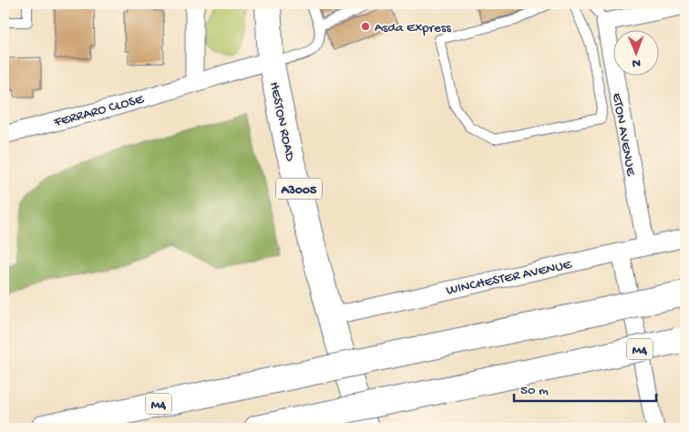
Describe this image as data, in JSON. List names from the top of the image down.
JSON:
{
  "streets": {
    "main road": ["HESTON ROAD", "A3005", "M4"],
    "street": ["FERRARO CLOSE", "ETON AVENUE", "WINCHESTER AVENUE"]
  },
  "crossings": [
    ["FERRARO CLOSE", "HESTON ROAD"],
    ["HESTON ROAD", "A3005"],
    ["HESTON ROAD", "WINCHESTER AVENUE"],
    ["ETON AVENUE", "WINCHESTER AVENUE"],
    ["A3005", "WINCHESTER AVENUE"]
  ],
  "places": ["Asda Express"],
  "scale_bar": "50 m",
  "north": "bottom"
}
